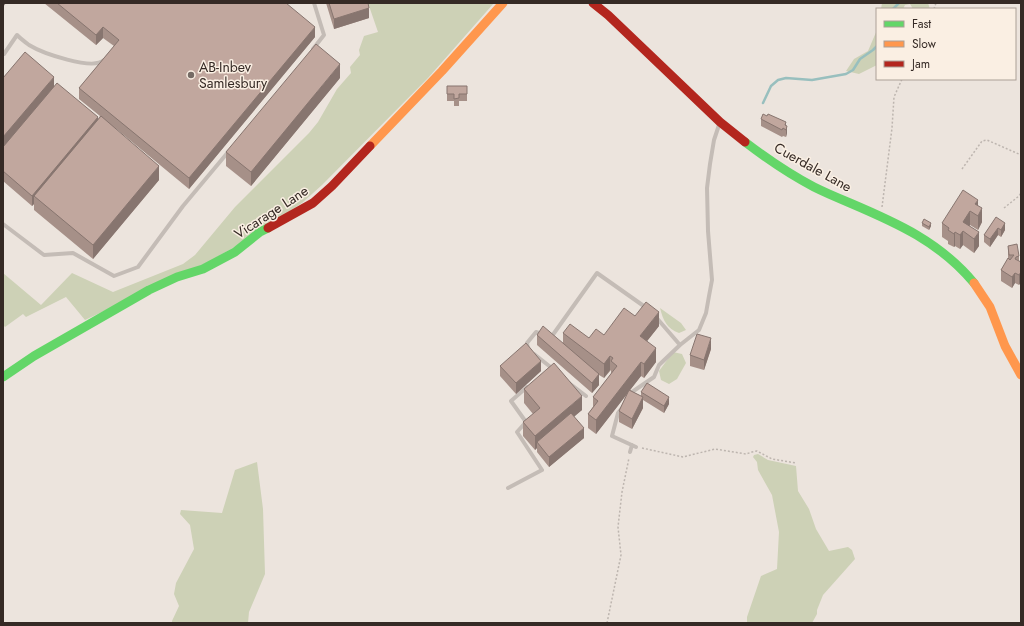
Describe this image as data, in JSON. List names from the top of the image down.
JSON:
{
  "streets": {
    "street": ["Cuerdale Lane", "Vicarage Lane"]
  },
  "places": ["AB-Inbev Samlesbury"],
  "legend": ["Fast", "Slow", "Jam"]
}
